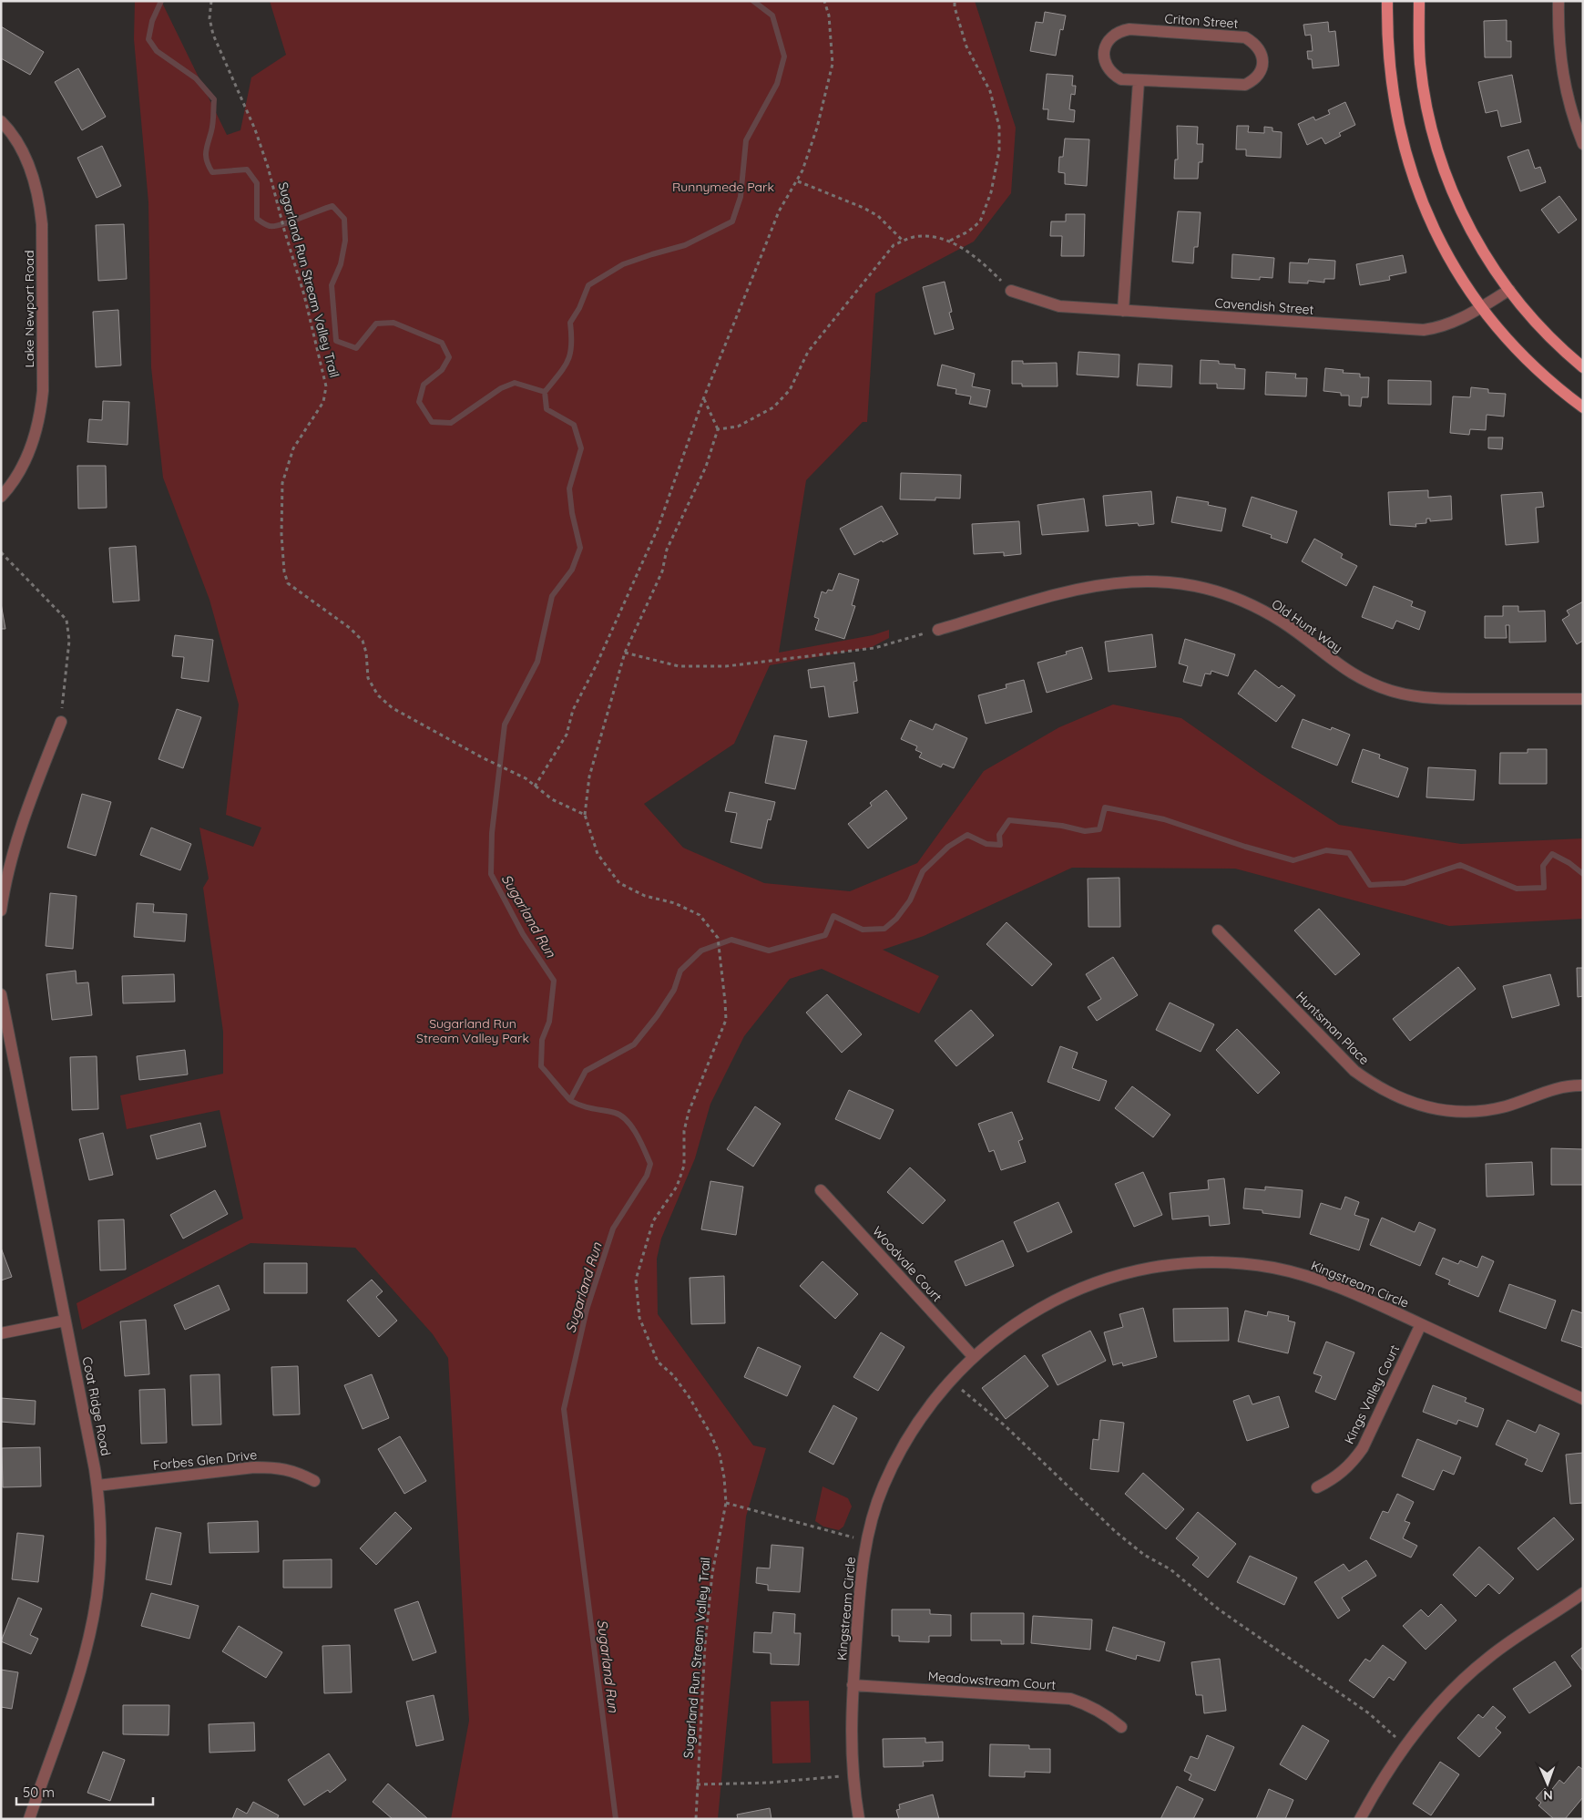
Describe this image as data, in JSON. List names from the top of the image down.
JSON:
{
  "streets": {
    "street": [
      "Criton Street",
      "Cavendish Street",
      "Lake Newport Road",
      "Old Hunt Way",
      "Huntsman Place",
      "Woodvale Court",
      "Kingstream Circle",
      "Kings Valley Court",
      "Coat Ridge Road",
      "Forbes Glen Drive",
      "Meadowstream Court"
    ],
    "path": ["Sugarland Run Stream Valley Trail"]
  },
  "crossings": [
    ["Woodvale Court", "Kingstream Circle"],
    ["Kingstream Circle", "Kings Valley Court"],
    ["Kingstream Circle", "Meadowstream Court"],
    ["Coat Ridge Road", "Forbes Glen Drive"]
  ],
  "water": ["Sugarland Run"],
  "parks": ["Runnymede Park", "Sugarland Run Stream Valley Park"],
  "scale_bar": "50 m",
  "north": "bottom"
}
